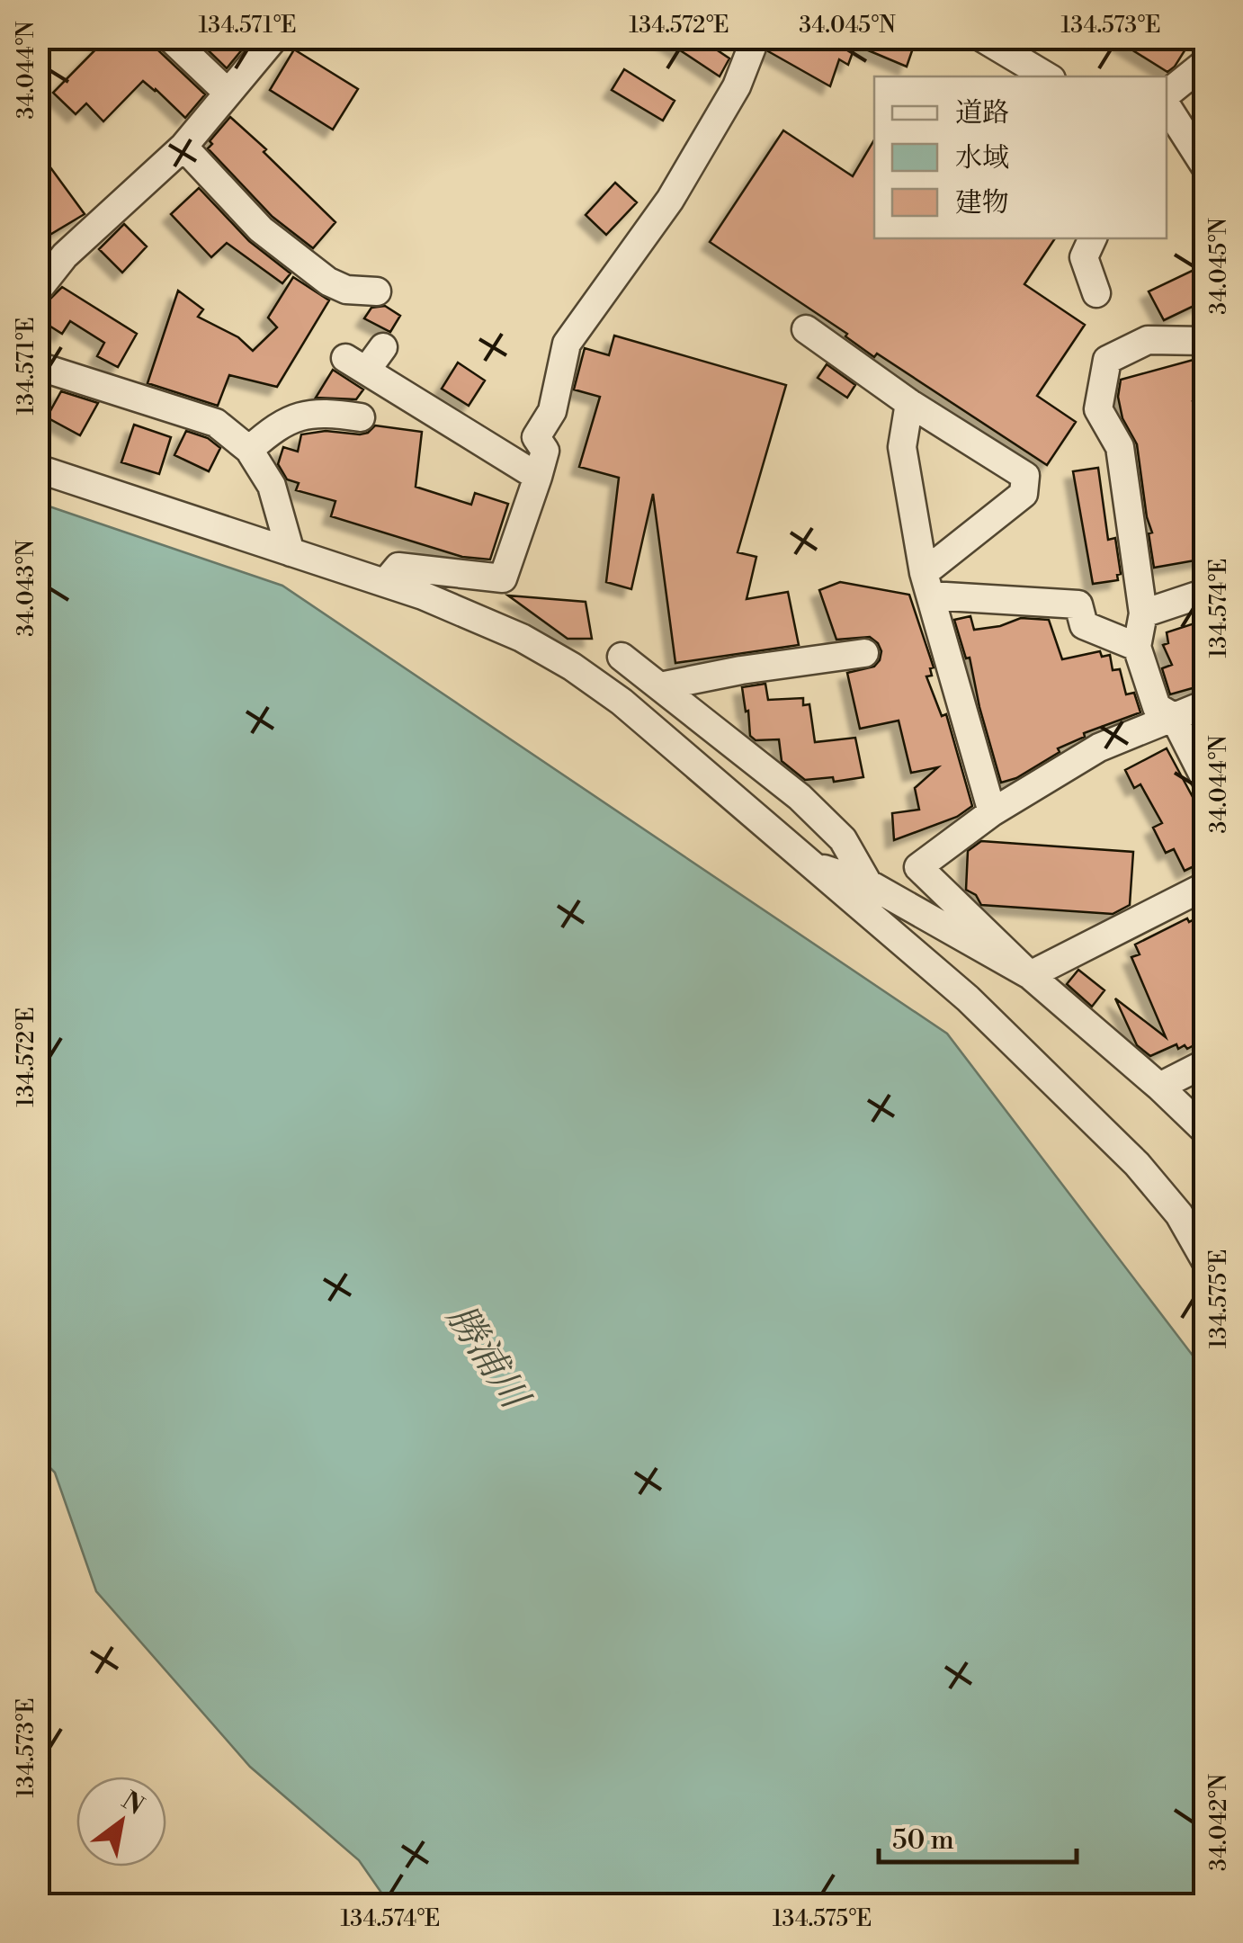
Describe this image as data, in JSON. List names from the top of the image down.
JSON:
{
  "water": ["勝浦川"],
  "legend": ["道路", "水域", "建物"],
  "scale_bar": "50 m",
  "north": "top right",
  "coordinates": [
    "134.571°E",
    "134.572°E",
    "34.045°N",
    "134.573°E",
    "34.044°N",
    "34.043°N",
    "134.574°E",
    "134.575°E",
    "34.042°N"
  ]
}
